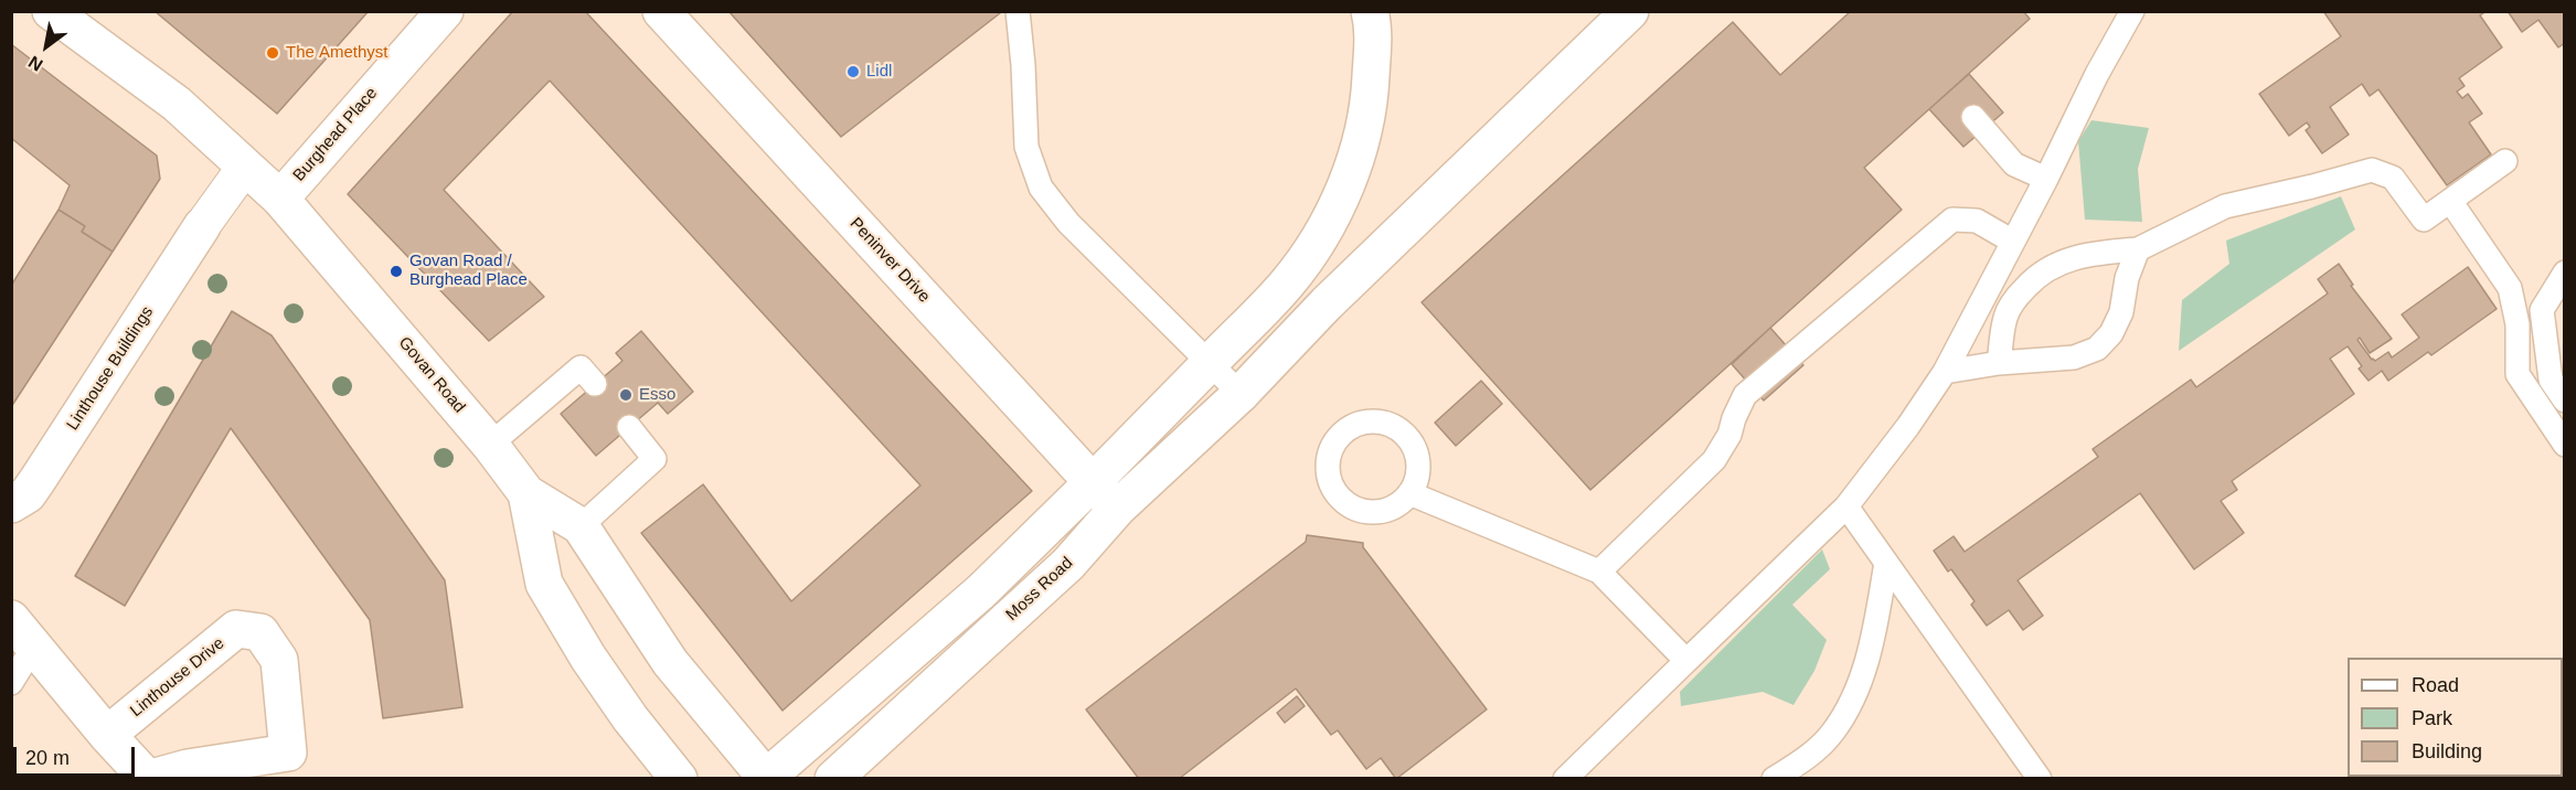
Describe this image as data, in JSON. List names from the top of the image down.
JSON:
{
  "streets": {
    "street": [
      "Burghead Place",
      "Peninver Drive",
      "Linthouse Buildings",
      "Govan Road",
      "Moss Road",
      "Linthouse Drive"
    ]
  },
  "crossings": [
    ["Burghead Place", "Govan Road"],
    ["Peninver Drive", "Moss Road"]
  ],
  "places": [
    "The Amethyst",
    "Lidl",
    "Govan Road / Burghead Place",
    "Esso"
  ],
  "legend": ["Road", "Park", "Building"],
  "scale_bar": "20 m",
  "north": "bottom left"
}
